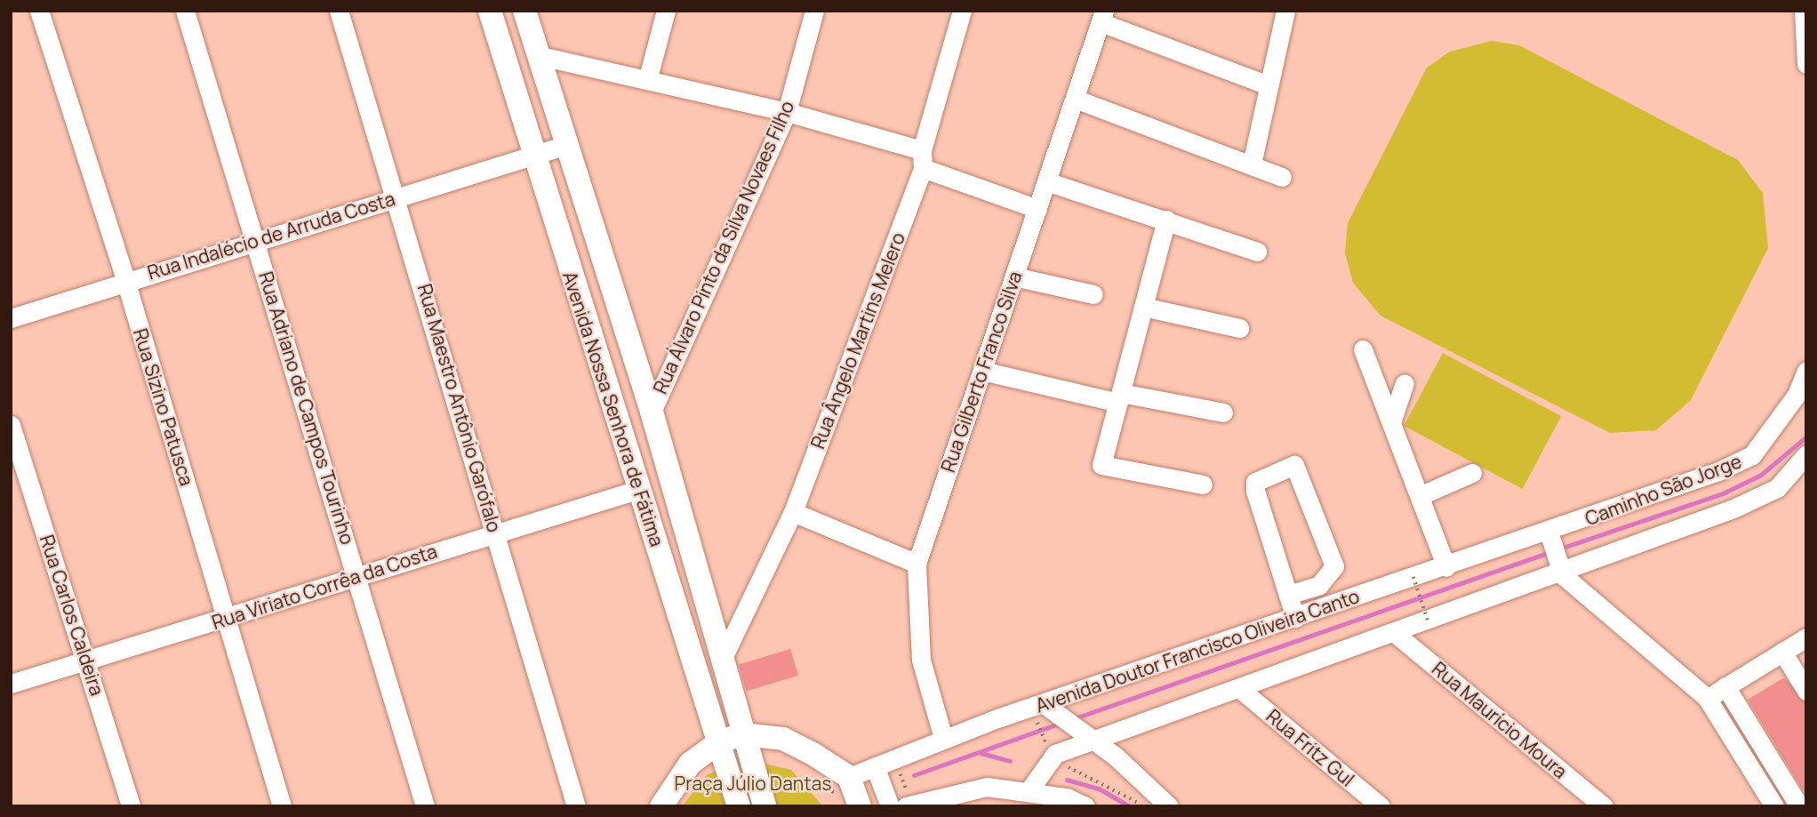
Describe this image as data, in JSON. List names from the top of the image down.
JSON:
{
  "streets": {
    "main road": ["Avenida Nossa Senhora de Fátima"],
    "street": [
      "Rua Indalécio de Arruda Costa",
      "Rua Álvaro Pinto da Silva Novaes Filho",
      "Rua Ângelo Martins Melero",
      "Rua Gilberto Franco Silva",
      "Rua Sizino Patusca",
      "Rua Adriano de Campos Tourinho",
      "Rua Maestro Antônio Garófalo",
      "Caminho São Jorge",
      "Rua Viriato Corrêa da Costa",
      "Rua Carlos Caldeira",
      "Avenida Doutor Francisco Oliveira Canto",
      "Rua Maurício Moura",
      "Rua Fritz Gul"
    ]
  },
  "crossings": [
    ["Rua Indalécio de Arruda Costa", "Rua Sizino Patusca"],
    ["Rua Indalécio de Arruda Costa", "Rua Adriano de Campos Tourinho"],
    ["Rua Indalécio de Arruda Costa", "Rua Maestro Antônio Garófalo"],
    ["Rua Indalécio de Arruda Costa", "Avenida Nossa Senhora de Fátima"],
    ["Rua Álvaro Pinto da Silva Novaes Filho", "Avenida Nossa Senhora de Fátima"],
    ["Rua Ângelo Martins Melero", "Avenida Nossa Senhora de Fátima"],
    ["Rua Gilberto Franco Silva", "Avenida Doutor Francisco Oliveira Canto"],
    ["Rua Sizino Patusca", "Rua Viriato Corrêa da Costa"],
    ["Rua Adriano de Campos Tourinho", "Rua Viriato Corrêa da Costa"],
    ["Rua Maestro Antônio Garófalo", "Rua Viriato Corrêa da Costa"],
    ["Avenida Nossa Senhora de Fátima", "Rua Viriato Corrêa da Costa"],
    ["Caminho São Jorge", "Avenida Doutor Francisco Oliveira Canto"],
    ["Rua Viriato Corrêa da Costa", "Rua Carlos Caldeira"]
  ],
  "parks": ["Praça Júlio Dantas"]
}
